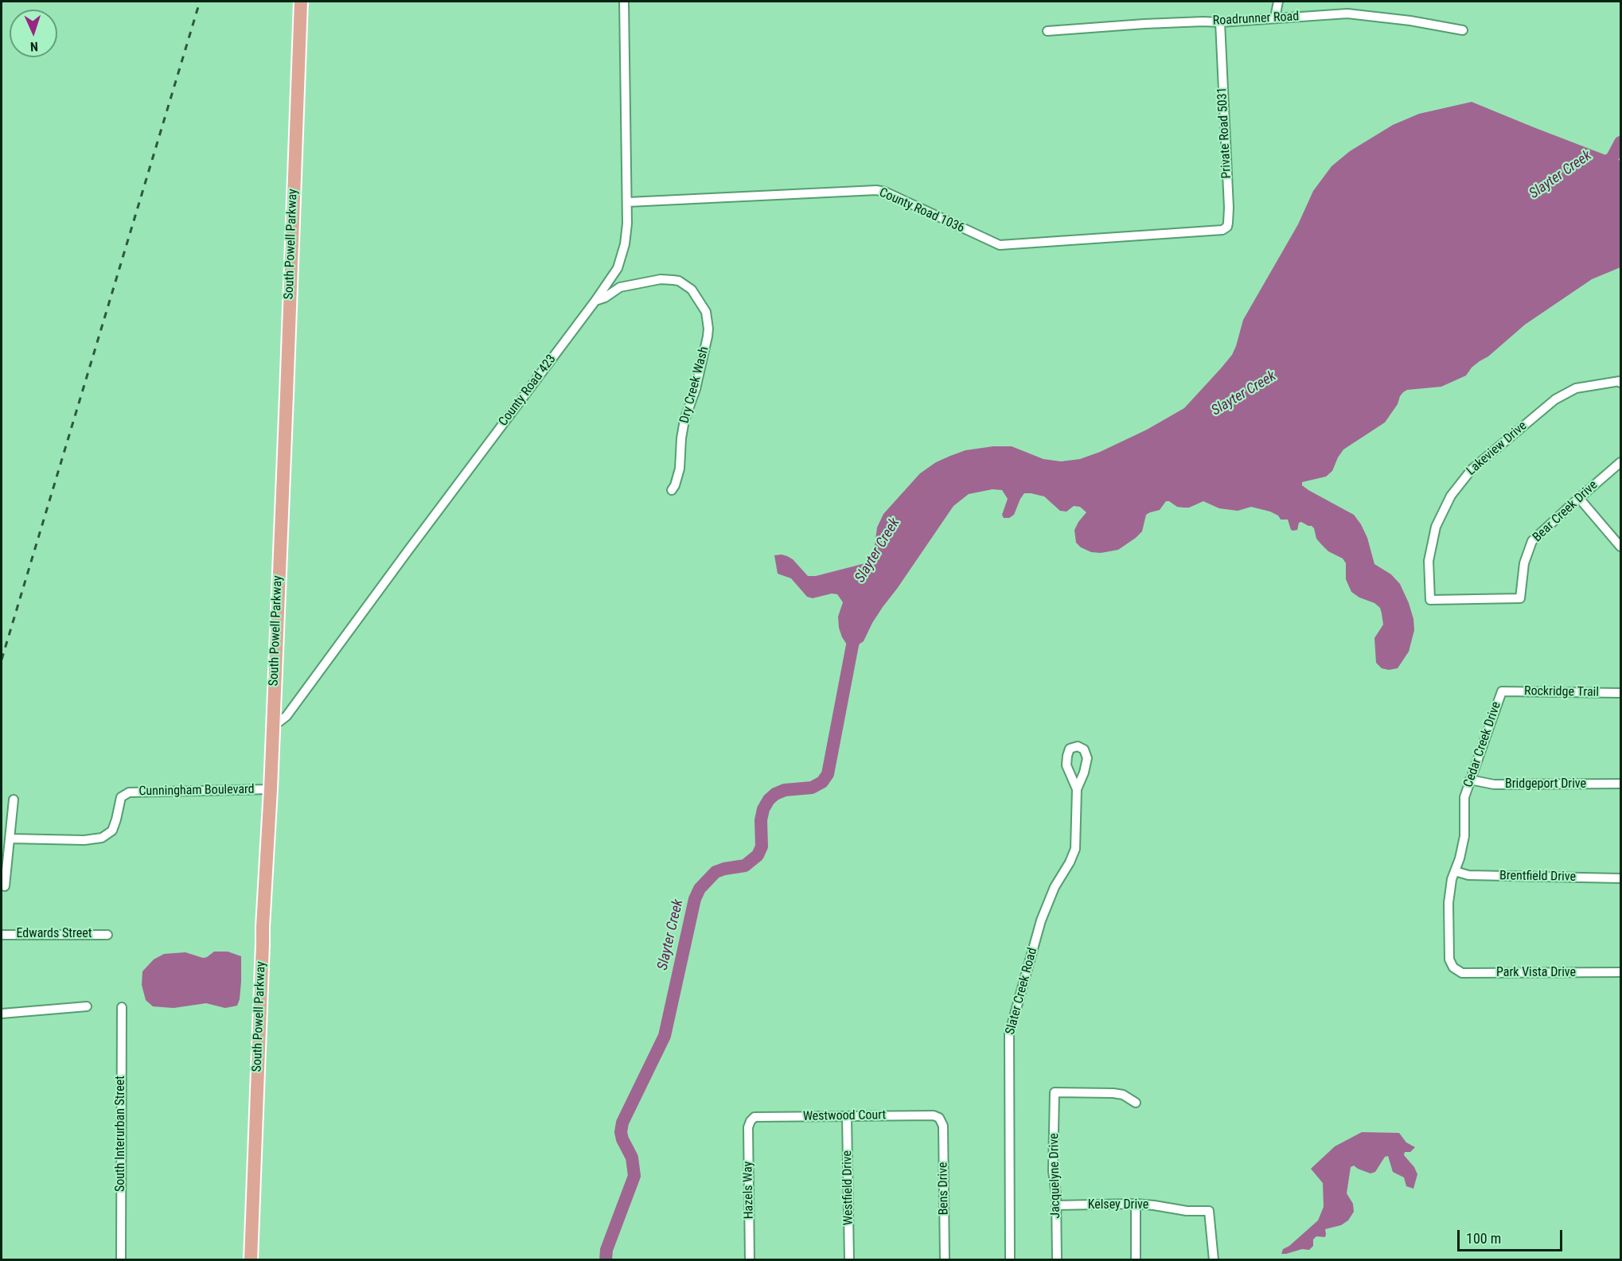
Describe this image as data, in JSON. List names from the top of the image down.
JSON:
{
  "streets": {
    "main road": ["South Powell Parkway"],
    "street": [
      "Roadrunner Road",
      "Private Road 5031",
      "County Road 1036",
      "Dry Creek Wash",
      "County Road 423",
      "Lakeview Drive",
      "Bear Creek Drive",
      "Rockridge Trail",
      "Cedar Creek Drive",
      "Bridgeport Drive",
      "Cunningham Boulevard",
      "Brentfield Drive",
      "Edwards Street",
      "Park Vista Drive",
      "Slater Creek Road",
      "Westwood Court",
      "South Interurban Street",
      "Jacquelyne Drive",
      "Westfield Drive",
      "Bens Drive",
      "Hazels Way",
      "Kelsey Drive"
    ]
  },
  "crossings": [
    ["Roadrunner Road", "Private Road 5031"],
    ["Private Road 5031", "County Road 1036"],
    ["County Road 1036", "County Road 423"],
    ["South Powell Parkway", "County Road 423"],
    ["South Powell Parkway", "Cunningham Boulevard"],
    ["Dry Creek Wash", "County Road 423"],
    ["Lakeview Drive", "Bear Creek Drive"],
    ["Rockridge Trail", "Cedar Creek Drive"],
    ["Cedar Creek Drive", "Bridgeport Drive"],
    ["Cedar Creek Drive", "Brentfield Drive"],
    ["Cedar Creek Drive", "Park Vista Drive"],
    ["Westwood Court", "Westfield Drive"],
    ["Westwood Court", "Bens Drive"],
    ["Westwood Court", "Hazels Way"],
    ["Jacquelyne Drive", "Kelsey Drive"]
  ],
  "water": ["Slayter Creek"],
  "scale_bar": "100 m",
  "north": "bottom"
}
